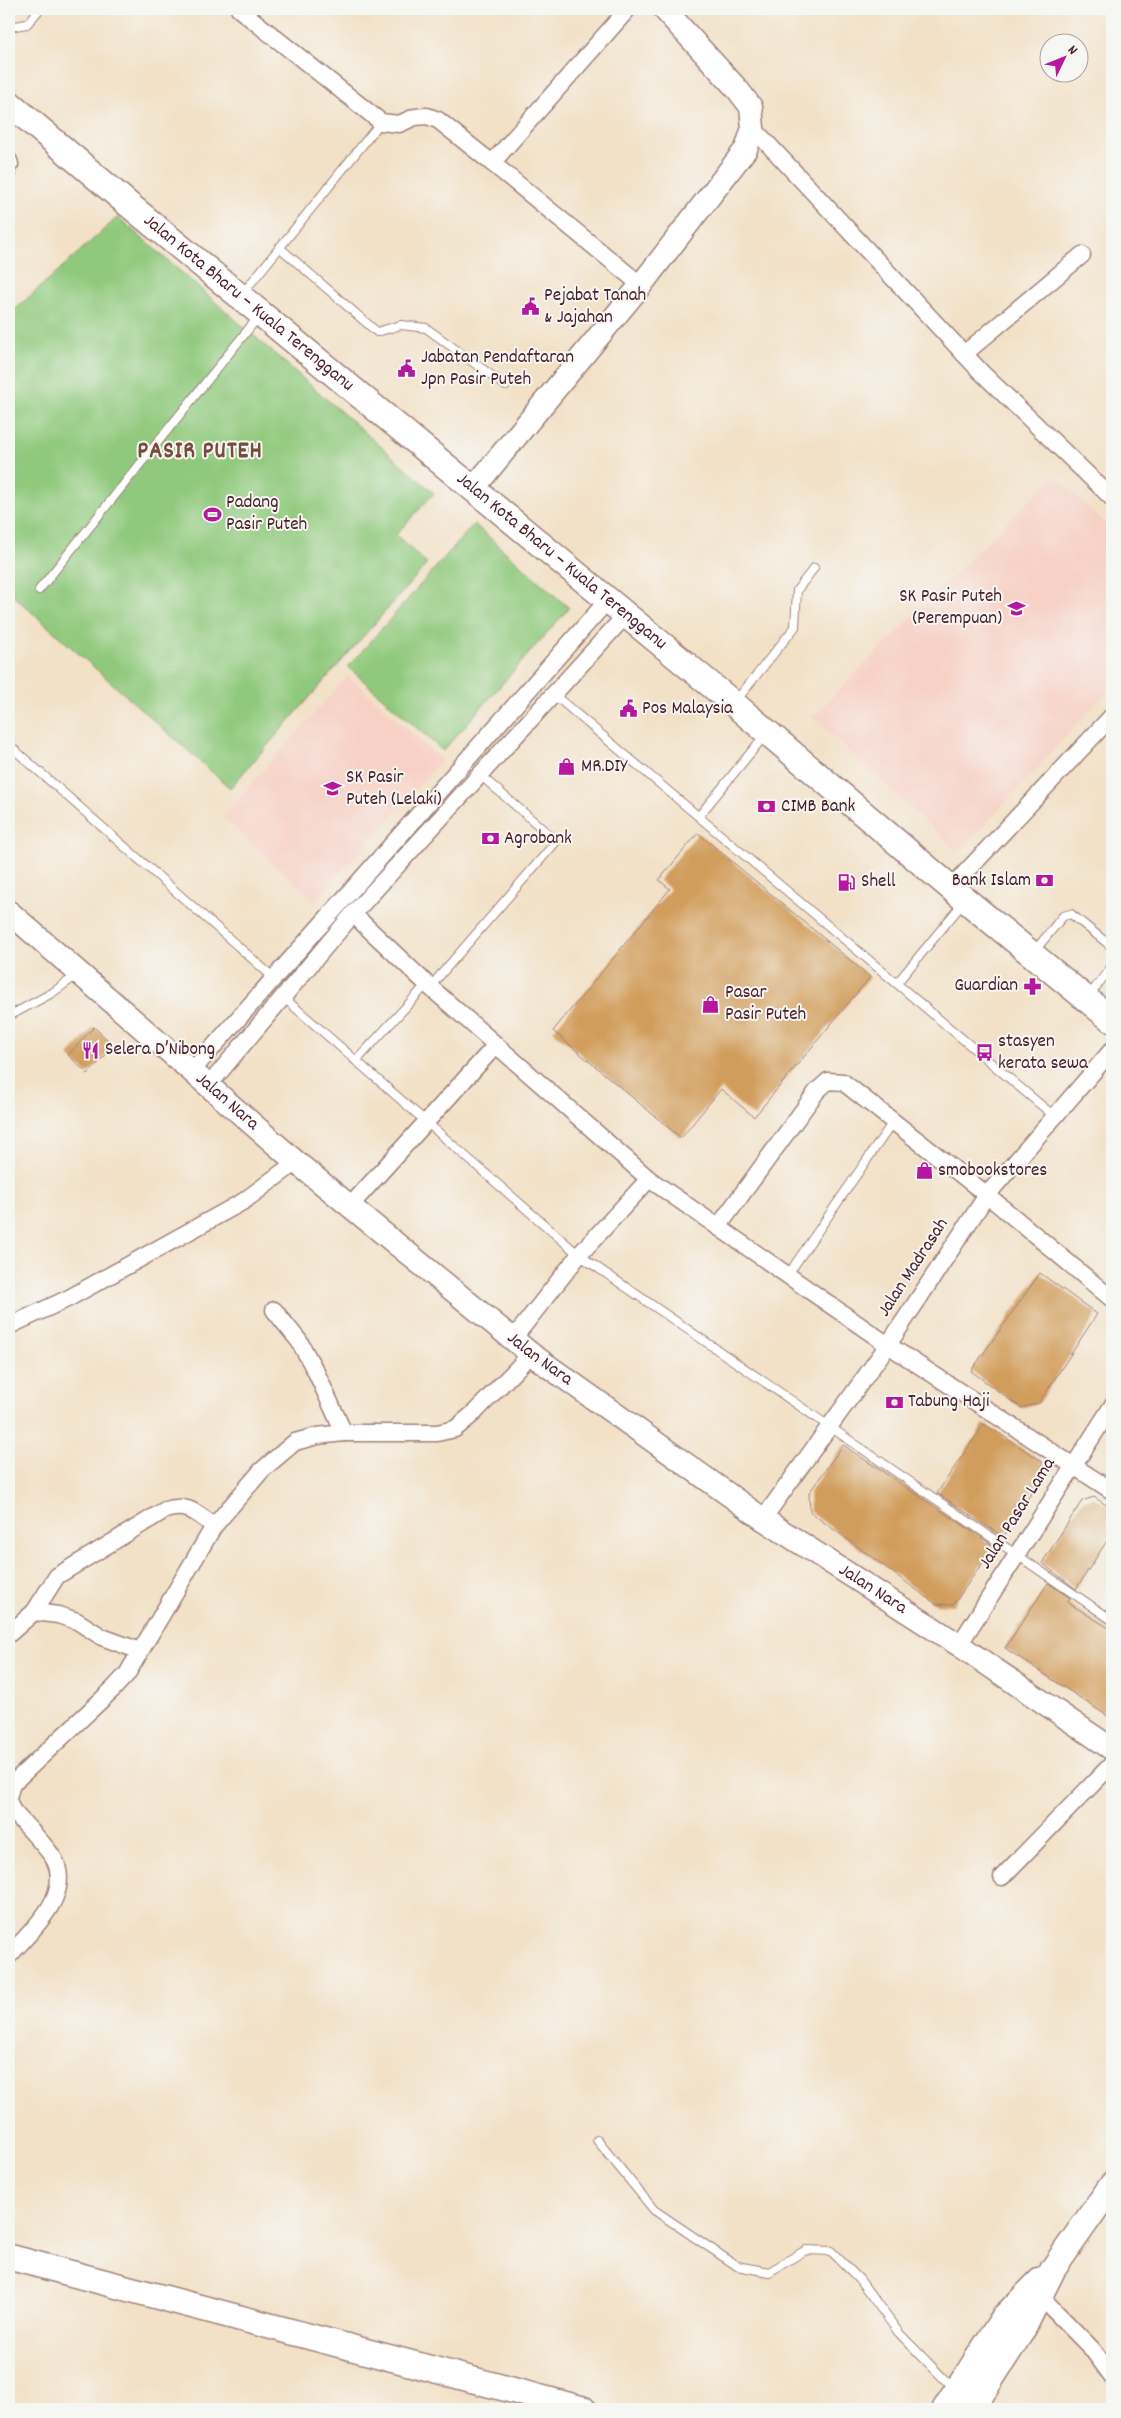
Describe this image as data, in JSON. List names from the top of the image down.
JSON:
{
  "streets": {
    "main road": ["Jalan Kota Bharu – Kuala Terengganu", "Jalan Nara"],
    "street": ["Jalan Madrasah", "Jalan Pasar Lama"]
  },
  "crossings": [
    ["Jalan Nara", "Jalan Madrasah"],
    ["Jalan Nara", "Jalan Pasar Lama"]
  ],
  "districts": ["PASIR PUTEH"],
  "places": {
    "public building": ["Pejabat Tanah & Jajahan", "Jabatan Pendaftaran Jpn Pasir Puteh", "Pos Malaysia"],
    "sports": ["Padang Pasir Puteh"],
    "school or university": ["SK Pasir Puteh (Perempuan)", "SK Pasir Puteh (Lelaki)"],
    "shop": ["MR.DIY", "Pasar Pasir Puteh", "smobookstores"],
    "bank": [
      "CIMB Bank",
      "Agrobank",
      "Bank Islam",
      "Tabung Haji"
    ],
    "fuel station": ["Shell"],
    "pharmacy": ["Guardian"],
    "restaurant": ["Selera D’Nibong"],
    "bus stop": ["stasyen kerata sewa"]
  },
  "north": "top right"
}
